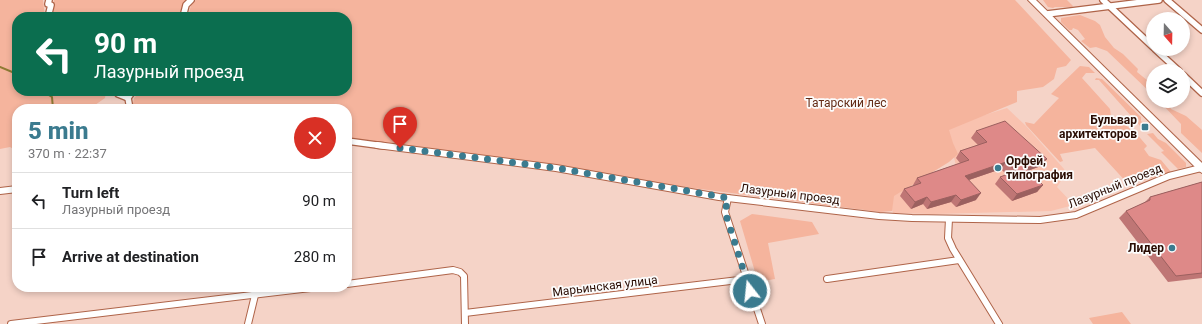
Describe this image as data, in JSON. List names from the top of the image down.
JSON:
{
  "streets": {
    "street": ["Лазурный проезд", "Марьинская улица"]
  },
  "parks": ["Татарский лес"],
  "places": {
    "transit": ["Бульвар архитекторов"],
    "other": ["Орфей, типография", "Лидер"]
  },
  "north": "bottom",
  "page": {
    "turn": ["90 m", "Лазурный проезд"],
    "heading": ["5 min", "370 m · 22:37"],
    "list": [
      {
        "name": "Turn left",
        "note": "Лазурный проезд",
        "value": "90 m"
      },
      {
        "name": "Arrive at destination",
        "value": "280 m"
      }
    ]
  }
}
